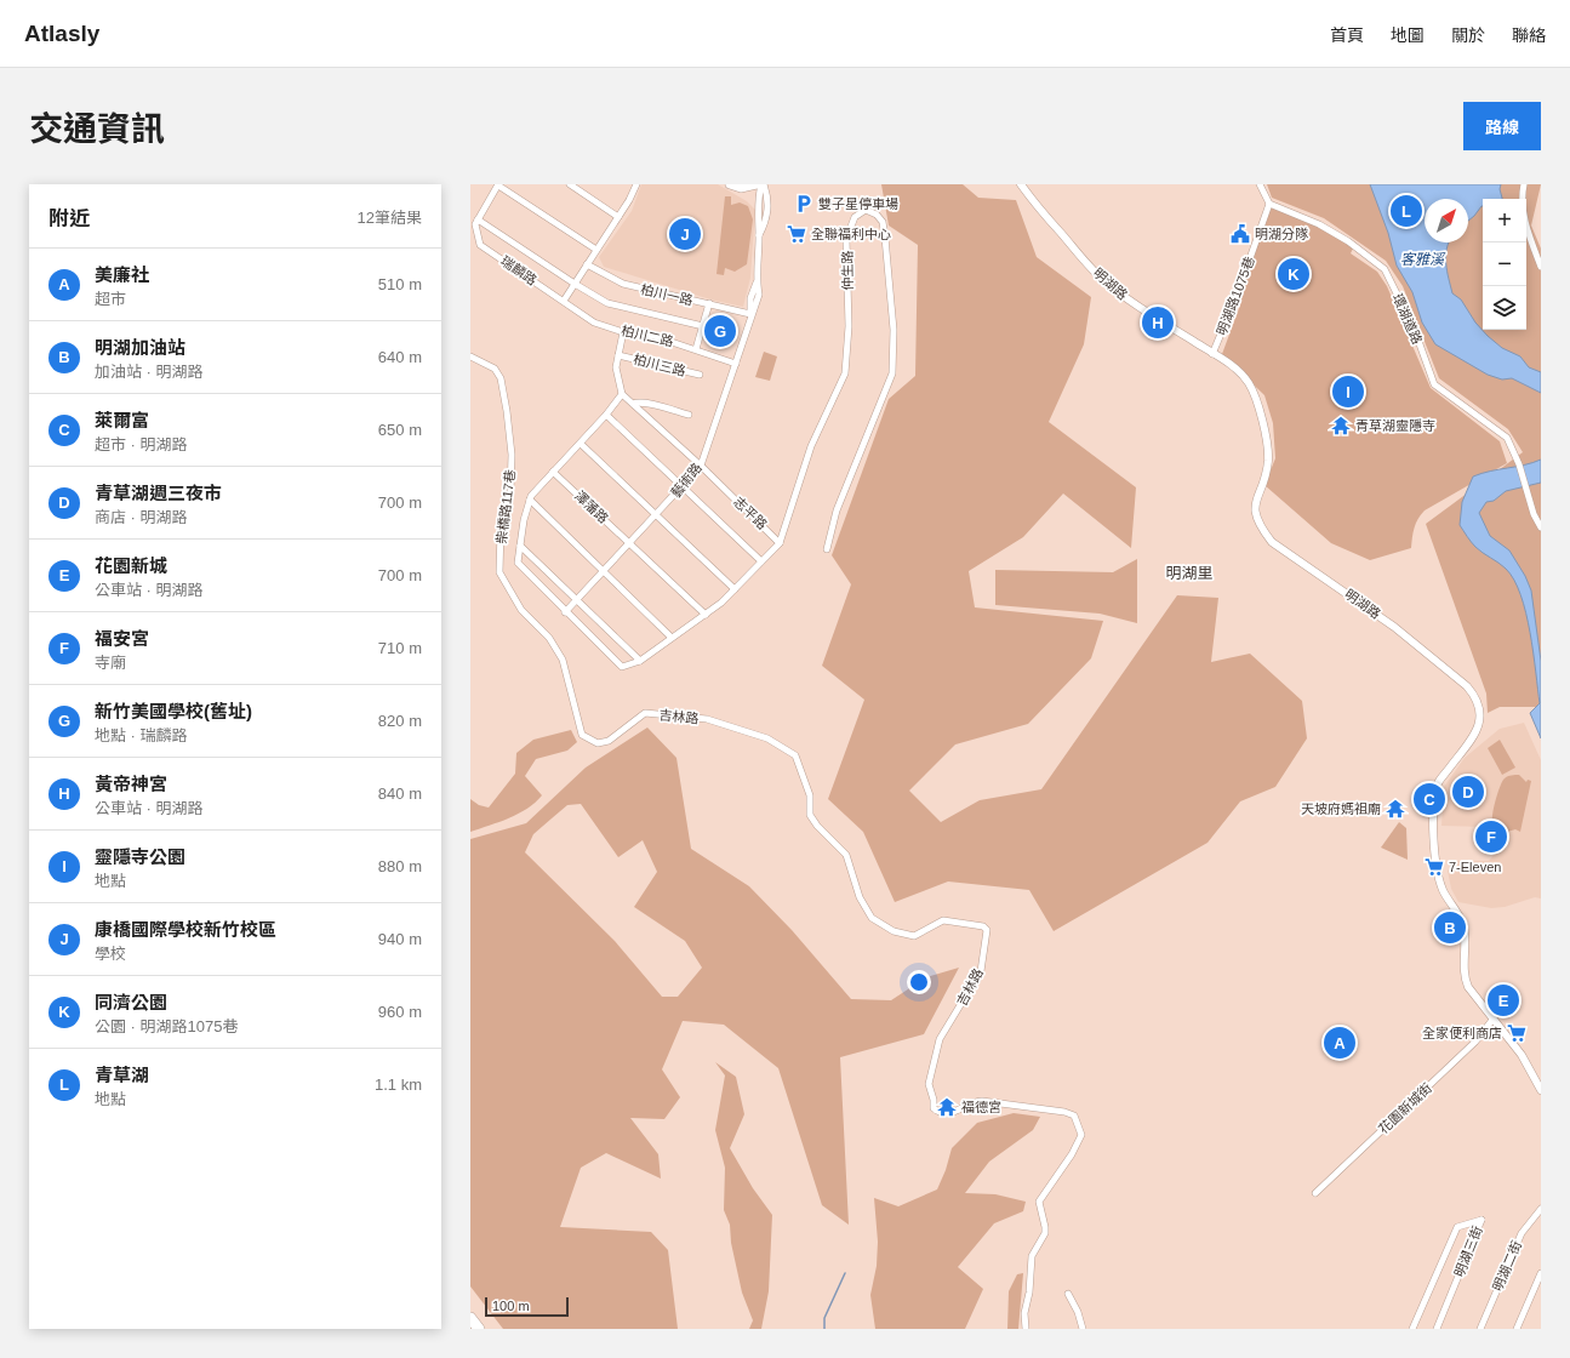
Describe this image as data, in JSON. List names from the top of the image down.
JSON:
{
  "streets": {
    "street": [
      "瑞麟路",
      "仲生路",
      "明湖路",
      "柏川一路",
      "明湖路1075巷",
      "環湖道路",
      "柏川二路",
      "柏川三路",
      "藝術路",
      "柴橋路117巷",
      "澤藩路",
      "志平路",
      "吉林路",
      "花園新城街",
      "明湖三街",
      "明湖二街"
    ]
  },
  "crossings": [
    ["瑞麟路", "柏川二路"],
    ["仲生路", "志平路"],
    ["明湖路", "明湖路1075巷"],
    ["明湖路", "花園新城街"],
    ["柏川一路", "藝術路"],
    ["明湖路1075巷", "環湖道路"],
    ["柏川二路", "柏川三路"],
    ["柏川二路", "藝術路"],
    ["藝術路", "澤藩路"],
    ["藝術路", "志平路"],
    ["柴橋路117巷", "吉林路"]
  ],
  "districts": ["明湖里"],
  "water": ["客雅溪"],
  "places": {
    "parking": ["雙子星停車場"],
    "supermarket": ["全聯福利中心", "7-Eleven", "全家便利商店"],
    "public building": ["明湖分隊"],
    "temple": ["青草湖靈隱寺", "天坡府媽祖廟", "福德宮"]
  },
  "scale_bar": "100 m",
  "north": "top right",
  "page": {
    "header": "Atlasly",
    "nav": [
      "首頁",
      "地圖",
      "關於",
      "聯絡"
    ],
    "title": "交通資訊",
    "buttons": "路線",
    "heading": ["附近", "12筆結果"],
    "pins": [
      "L",
      "J",
      "K",
      "H",
      "G",
      "I",
      "D",
      "C",
      "F",
      "B",
      "E",
      "A"
    ],
    "map_buttons": ["+", "−"],
    "list": [
      {
        "mark": "A",
        "name": "美廉社",
        "note": "超市",
        "value": "510 m"
      },
      {
        "mark": "B",
        "name": "明湖加油站",
        "note": "加油站 · 明湖路",
        "value": "640 m"
      },
      {
        "mark": "C",
        "name": "萊爾富",
        "note": "超市 · 明湖路",
        "value": "650 m"
      },
      {
        "mark": "D",
        "name": "青草湖週三夜市",
        "note": "商店 · 明湖路",
        "value": "700 m"
      },
      {
        "mark": "E",
        "name": "花園新城",
        "note": "公車站 · 明湖路",
        "value": "700 m"
      },
      {
        "mark": "F",
        "name": "福安宮",
        "note": "寺廟",
        "value": "710 m"
      },
      {
        "mark": "G",
        "name": "新竹美國學校(舊址)",
        "note": "地點 · 瑞麟路",
        "value": "820 m"
      },
      {
        "mark": "H",
        "name": "黃帝神宮",
        "note": "公車站 · 明湖路",
        "value": "840 m"
      },
      {
        "mark": "I",
        "name": "靈隱寺公園",
        "note": "地點",
        "value": "880 m"
      },
      {
        "mark": "J",
        "name": "康橋國際學校新竹校區",
        "note": "學校",
        "value": "940 m"
      },
      {
        "mark": "K",
        "name": "同濟公園",
        "note": "公園 · 明湖路1075巷",
        "value": "960 m"
      },
      {
        "mark": "L",
        "name": "青草湖",
        "note": "地點",
        "value": "1.1 km"
      }
    ],
    "scale": "100 m"
  }
}
